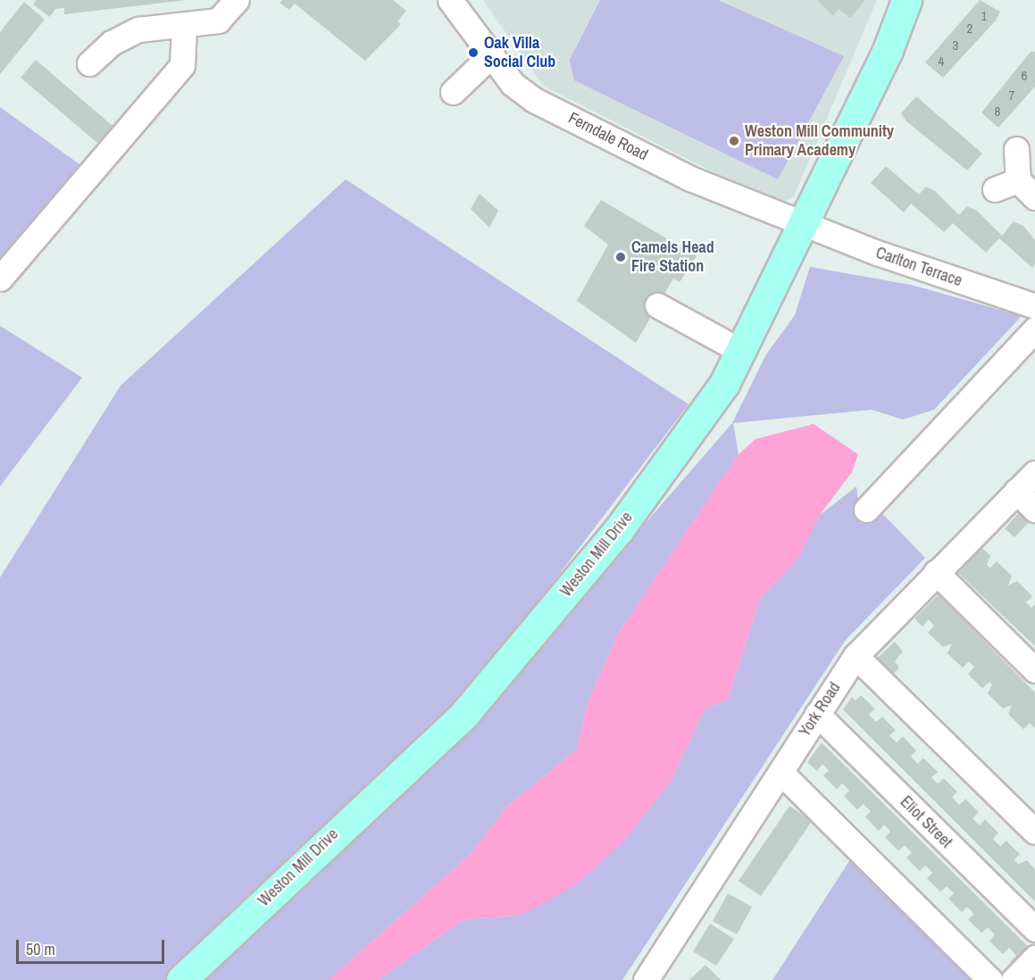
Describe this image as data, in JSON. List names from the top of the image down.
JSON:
{
  "streets": {
    "main road": ["Weston Mill Drive"],
    "street": [
      "Ferndale Road",
      "Carlton Terrace",
      "York Road",
      "Eliot Street"
    ]
  },
  "crossings": [
    ["Ferndale Road", "Carlton Terrace"],
    ["Ferndale Road", "Weston Mill Drive"],
    ["Carlton Terrace", "Weston Mill Drive"],
    ["York Road", "Eliot Street"]
  ],
  "places": ["Oak Villa Social Club", "Weston Mill Community Primary Academy", "Camels Head Fire Station"],
  "house_numbers": [
    "1",
    "2",
    "3",
    "4",
    "6",
    "7",
    "8"
  ],
  "scale_bar": "50 m"
}
